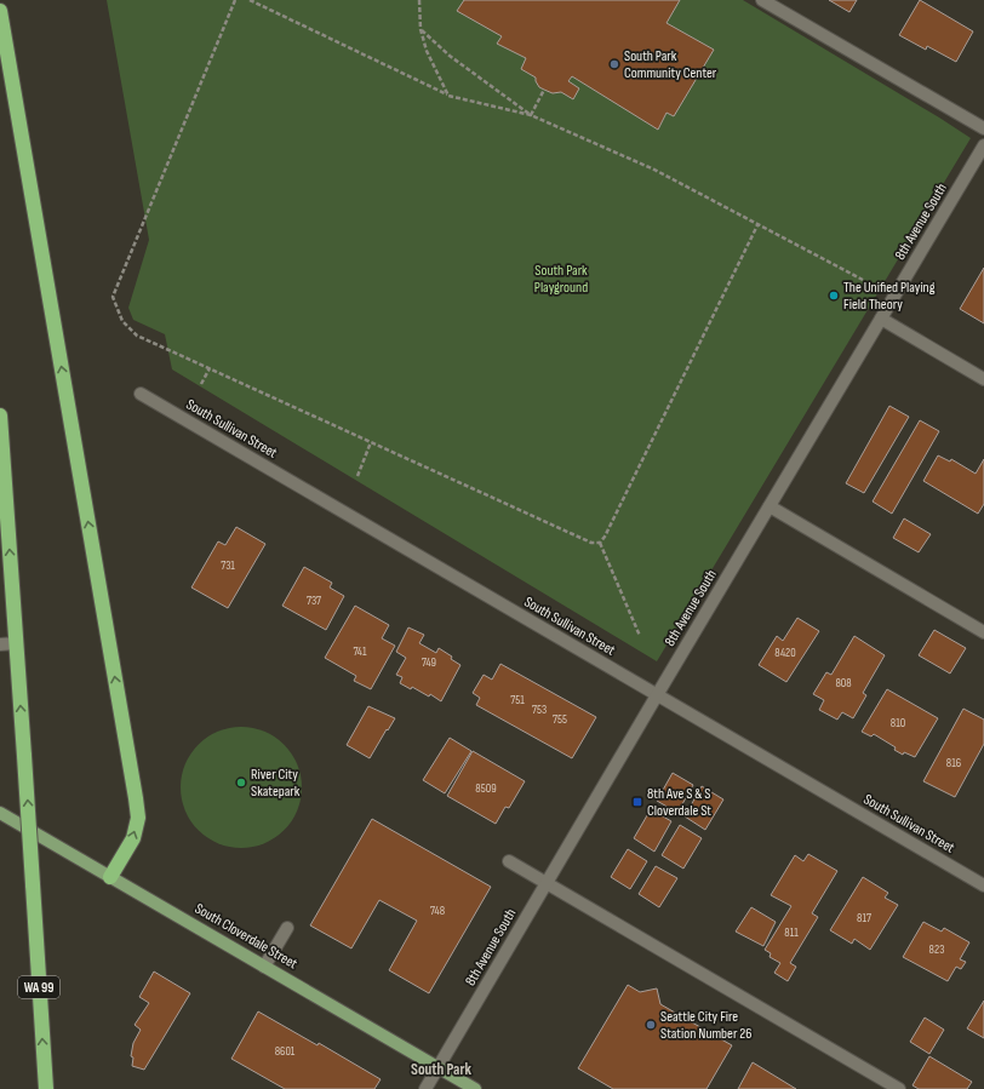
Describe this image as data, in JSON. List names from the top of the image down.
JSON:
{
  "streets": {
    "highway": ["WA 99"],
    "main road": ["South Cloverdale Street"],
    "street": ["8th Avenue South", "South Sullivan Street"]
  },
  "crossings": [
    ["8th Avenue South", "South Sullivan Street"],
    ["8th Avenue South", "South Cloverdale Street"]
  ],
  "districts": ["South Park"],
  "parks": ["South Park Playground"],
  "places": {
    "other": [
      "South Park Community Center",
      "The Unified Playing Field Theory",
      "River City Skatepark",
      "Seattle City Fire Station Number 26"
    ],
    "transit": ["8th Ave S & S Cloverdale St"]
  },
  "house_numbers": [
    "731",
    "737",
    "741",
    "8420",
    "749",
    "808",
    "751",
    "753",
    "755",
    "810",
    "816",
    "8509",
    "748",
    "817",
    "811",
    "823",
    "8601"
  ]
}
